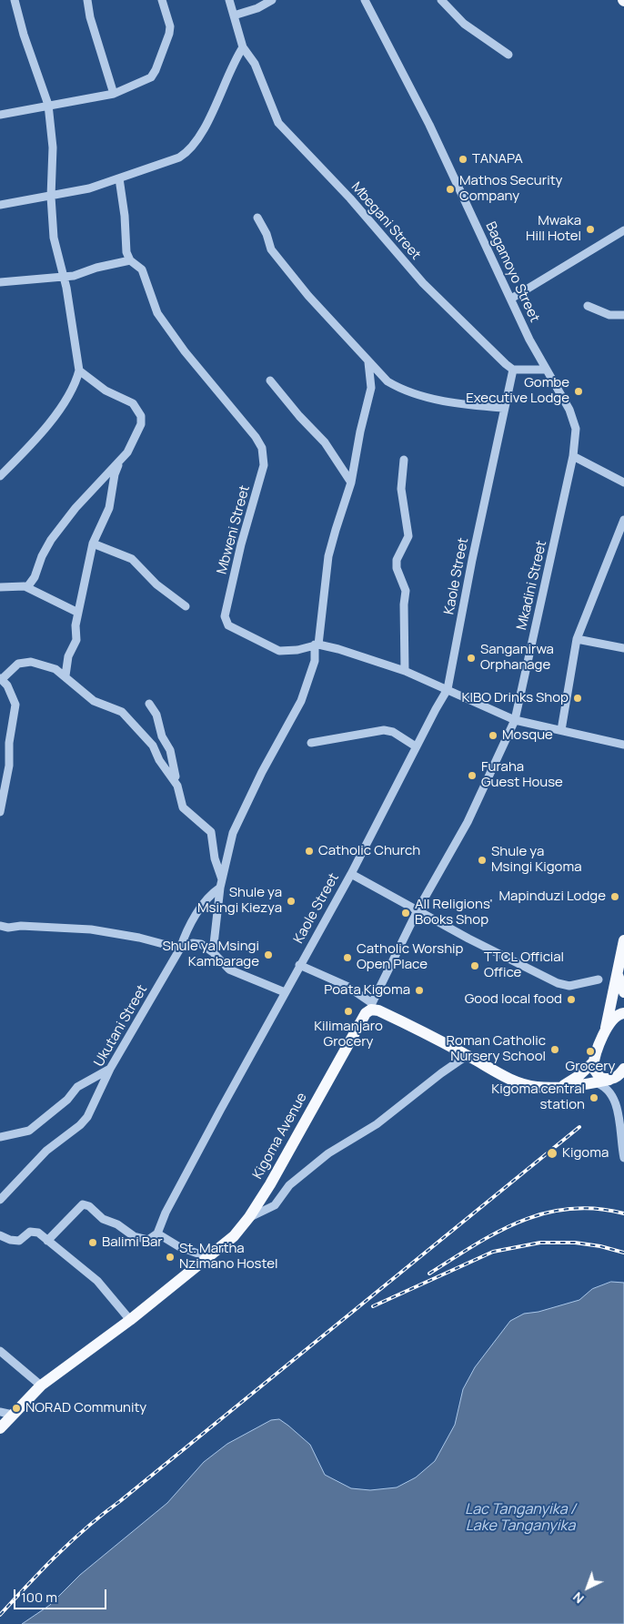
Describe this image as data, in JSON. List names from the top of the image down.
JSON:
{
  "streets": {
    "main road": ["Kigoma Avenue"],
    "street": [
      "Mbegani Street",
      "Bagamoyo Street",
      "Mbweni Street",
      "Kaole Street",
      "Mkadini Street",
      "Ukutani Street"
    ]
  },
  "crossings": [
    ["Mbegani Street", "Kaole Street"],
    ["Bagamoyo Street", "Mkadini Street"]
  ],
  "water": ["Lac Tanganyika / Lake Tanganyika"],
  "places": [
    "TANAPA",
    "Mathos Security Company",
    "Mwaka Hill Hotel",
    "Gombe Executive Lodge",
    "Sanganirwa Orphanage",
    "KIBO Drinks Shop",
    "Mosque",
    "Furaha Guest House",
    "Catholic Church",
    "Shule ya Msingi Kigoma",
    "Mapinduzi Lodge",
    "Shule ya Msingi Kiezya",
    "All Religions' Books Shop",
    "Shule ya Msingi Kambarage",
    "Catholic Worship Open Place",
    "TTCL Official Office",
    "Poata Kigoma",
    "Good local food",
    "Kilimanjaro Grocery",
    "Roman Catholic Nursery School",
    "Grocery",
    "Kigoma central station",
    "Kigoma",
    "Balimi Bar",
    "St. Martha Nzimano Hostel",
    "NORAD Community"
  ],
  "scale_bar": "100 m",
  "north": "bottom left"
}
